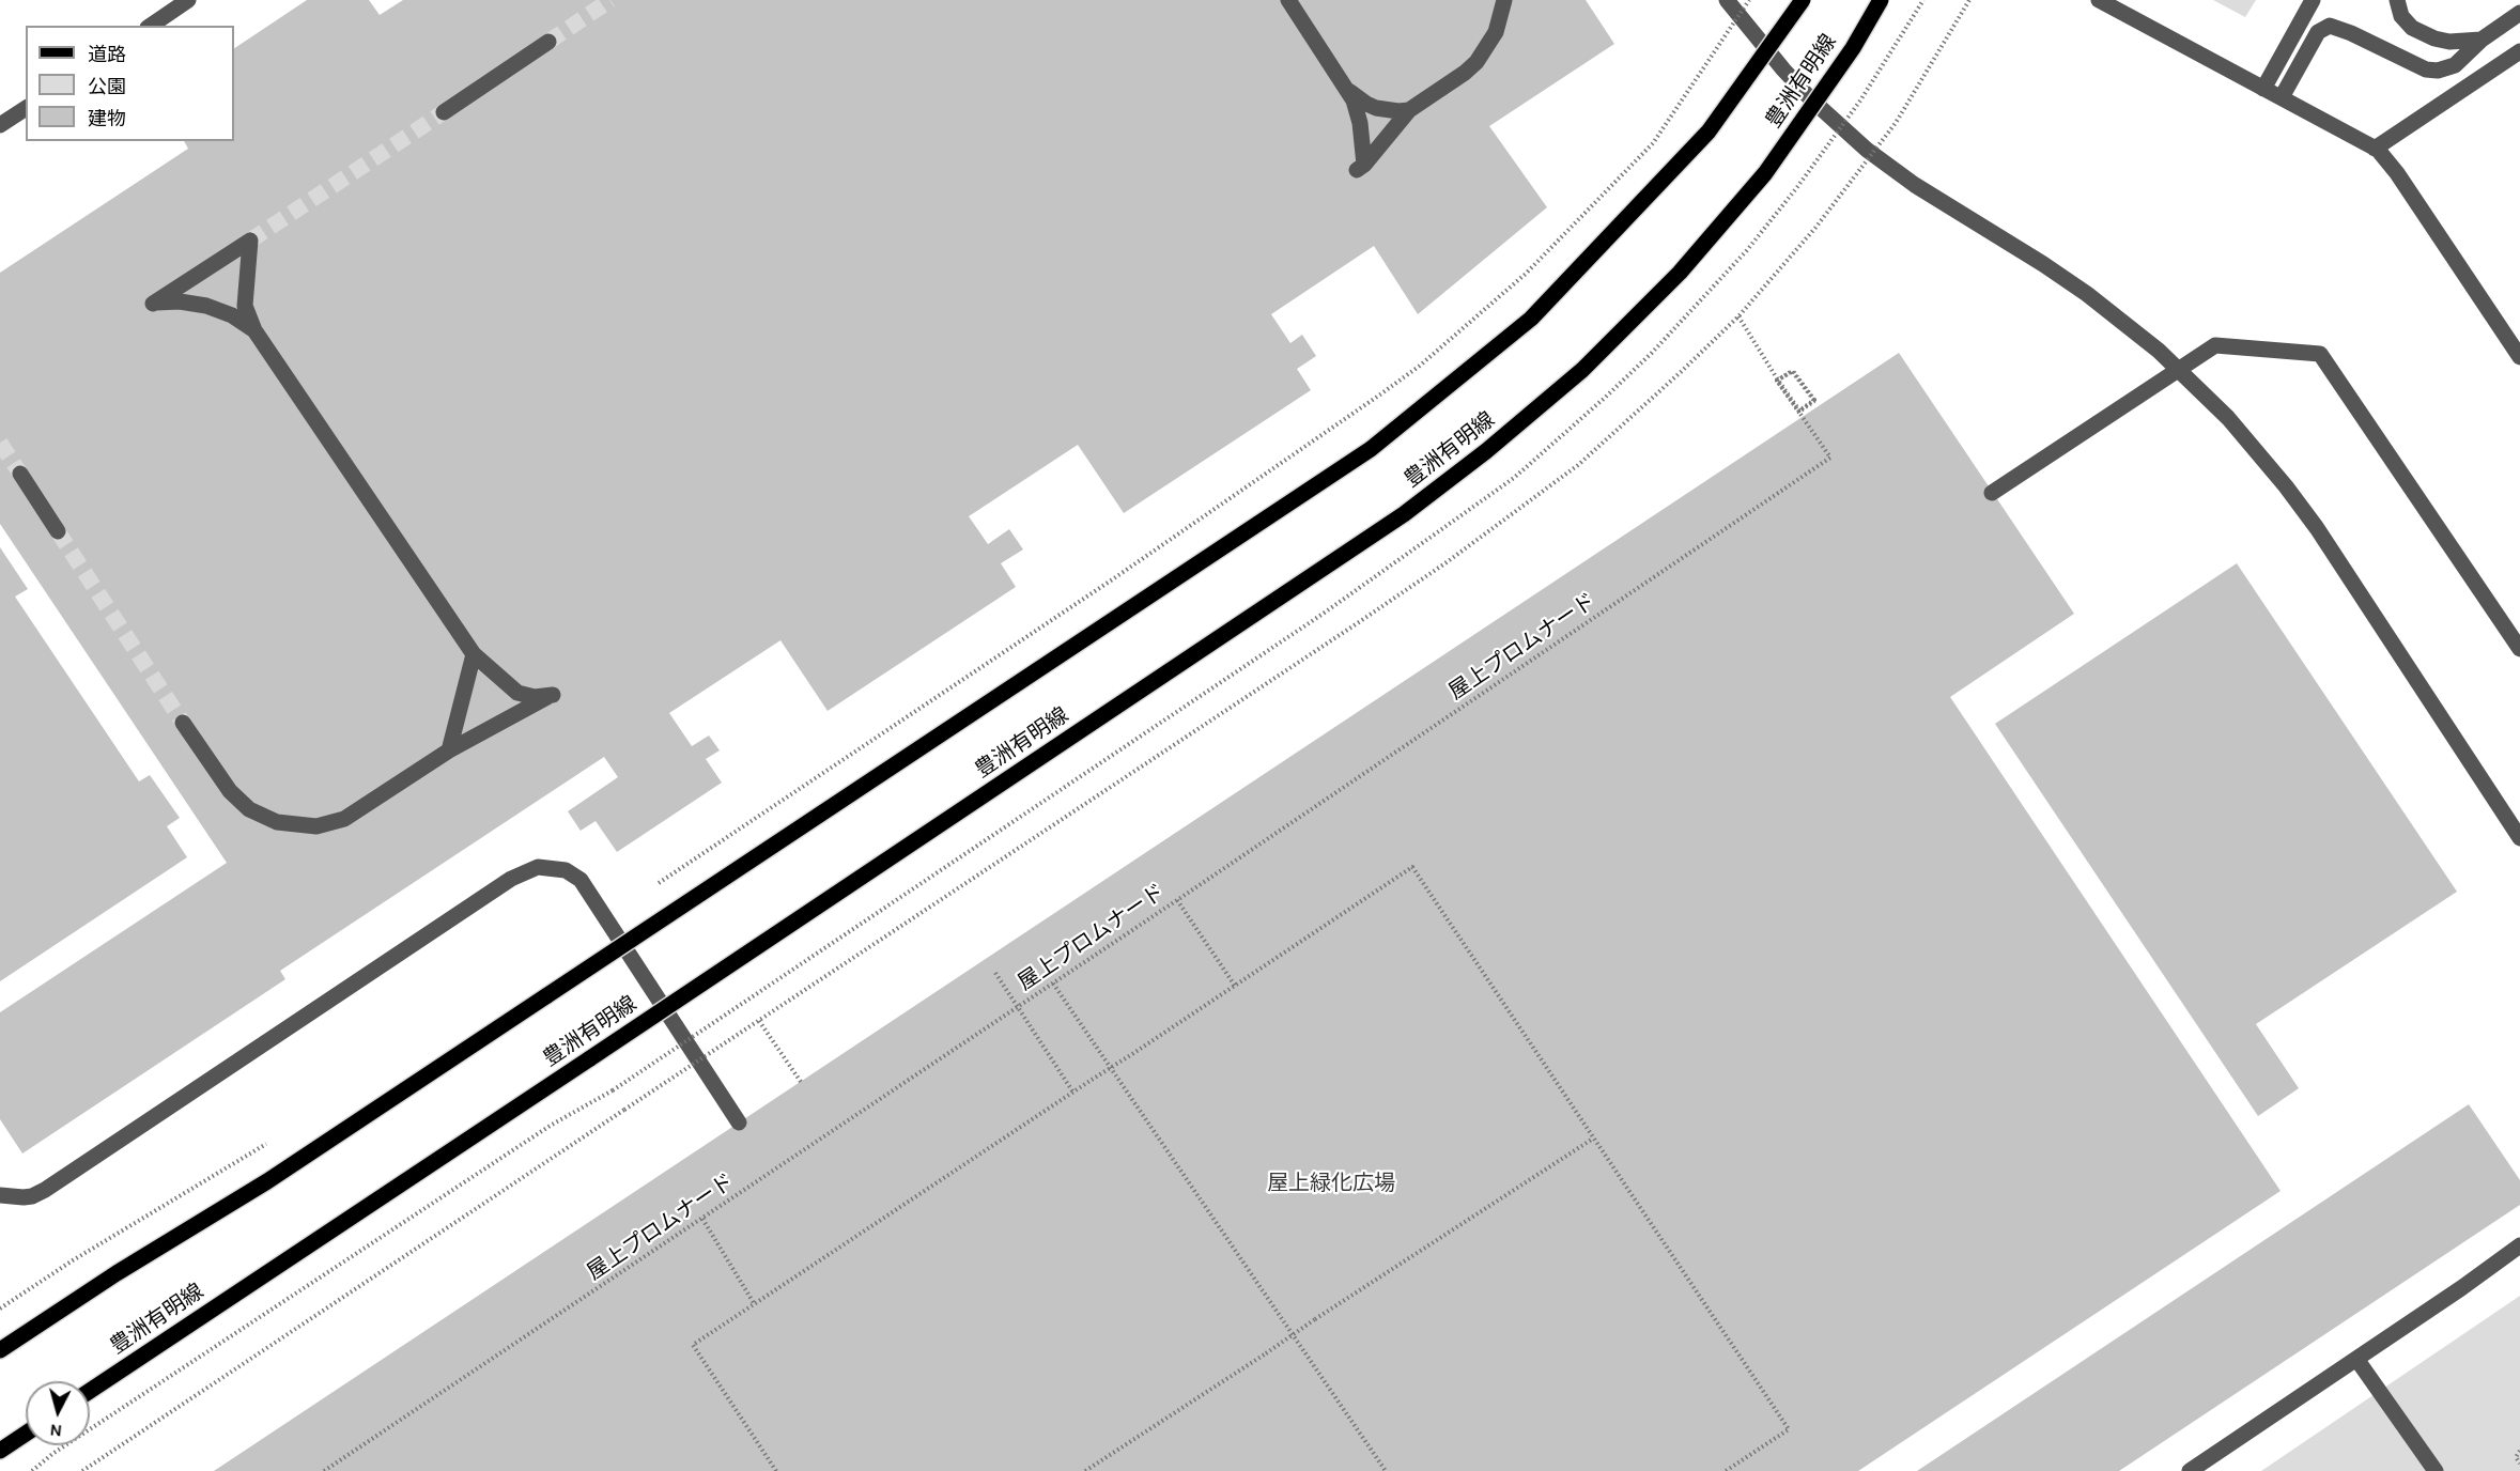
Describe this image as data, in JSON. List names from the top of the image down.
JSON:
{
  "streets": {
    "main road": ["豊洲有明線"],
    "path": ["屋上プロムナード"]
  },
  "parks": ["屋上緑化広場"],
  "legend": ["道路", "公園", "建物"],
  "north": "bottom"
}
